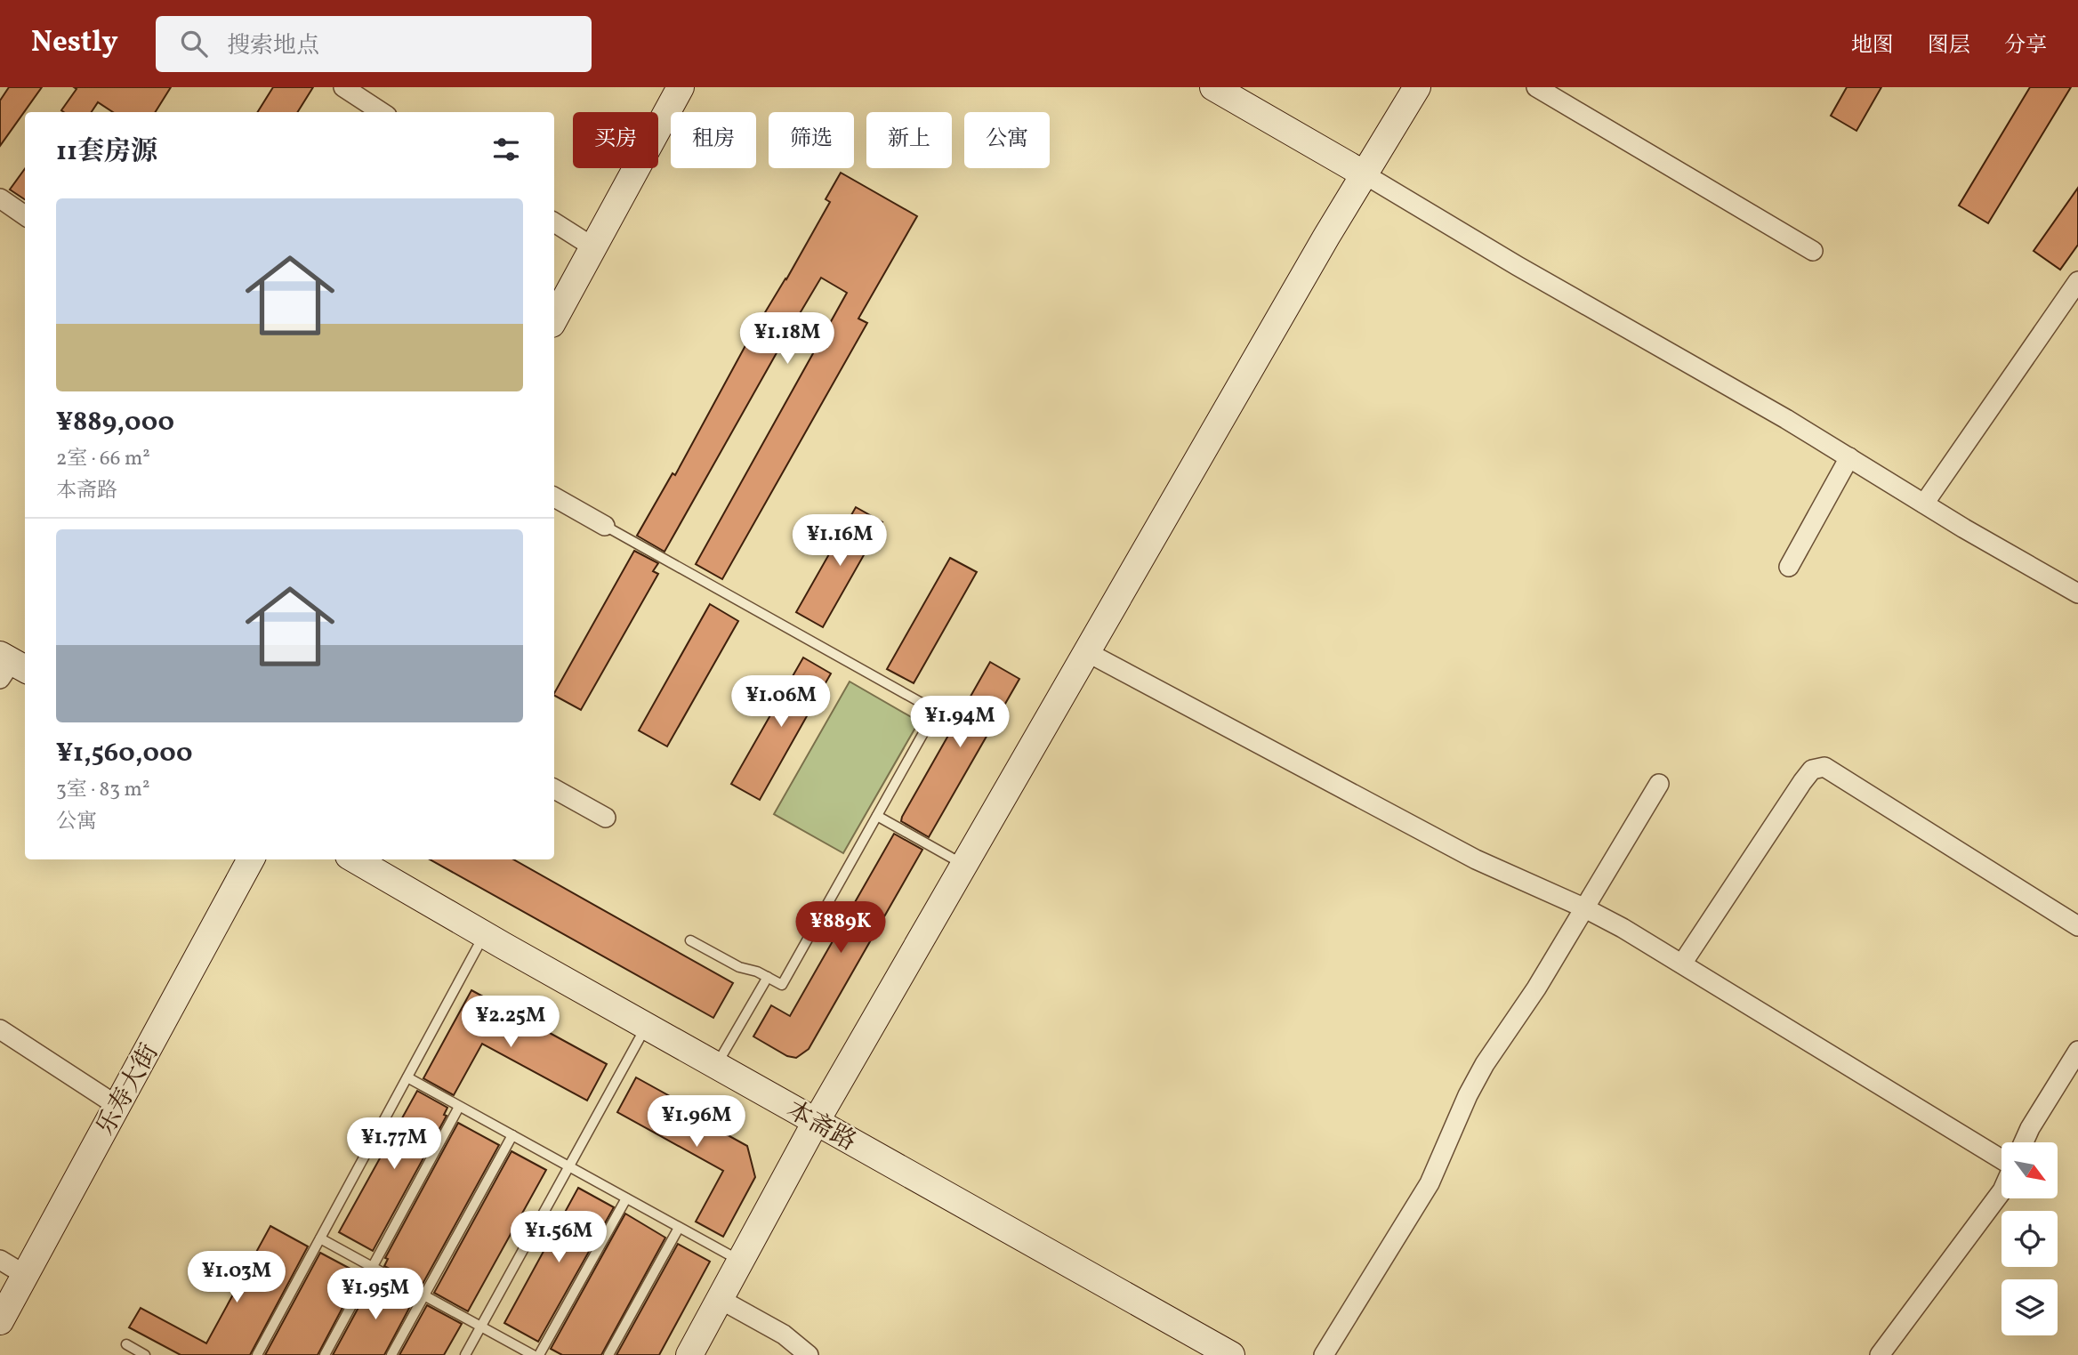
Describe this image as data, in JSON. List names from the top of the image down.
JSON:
{
  "streets": {
    "street": ["乐寿大街", "本斋路"]
  },
  "north": "bottom right",
  "page": {
    "header": "Nestly",
    "search": "搜索地点",
    "nav": ["地图", "图层", "分享"],
    "chip": [
      "买房",
      "租房",
      "筛选",
      "新上",
      "公寓"
    ],
    "heading": "11套房源",
    "list": [
      {
        "name": "¥889,000",
        "note": "2室 · 66 m² · 本斋路"
      },
      {
        "name": "¥1,560,000",
        "note": "3室 · 83 m² · 公寓"
      }
    ],
    "price": [
      "¥1.18M",
      "¥1.16M",
      "¥1.06M",
      "¥1.94M",
      "¥889K",
      "¥2.25M",
      "¥1.96M",
      "¥1.77M",
      "¥1.56M",
      "¥1.03M",
      "¥1.95M"
    ]
  }
}
